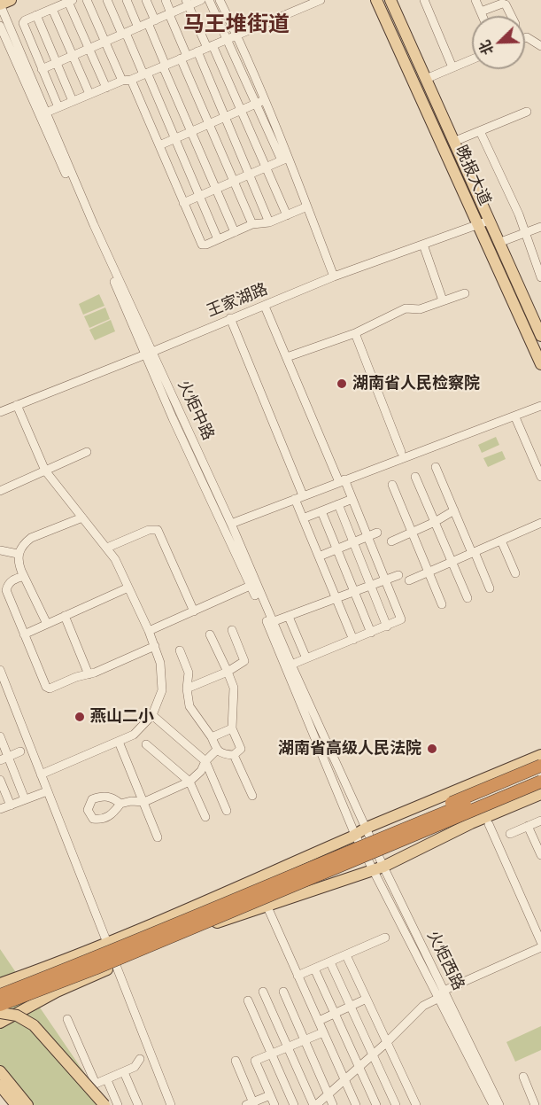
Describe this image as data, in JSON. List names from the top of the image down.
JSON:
{
  "streets": {
    "main road": ["晚报大道"],
    "street": ["王家湖路", "火炬中路", "火炬西路"]
  },
  "crossings": [
    ["晚报大道", "王家湖路"],
    ["王家湖路", "火炬中路"],
    ["火炬中路", "火炬西路"]
  ],
  "districts": ["马王堆街道"],
  "places": ["湖南省人民检察院", "燕山二小", "湖南省高级人民法院"],
  "north": "bottom left"
}
